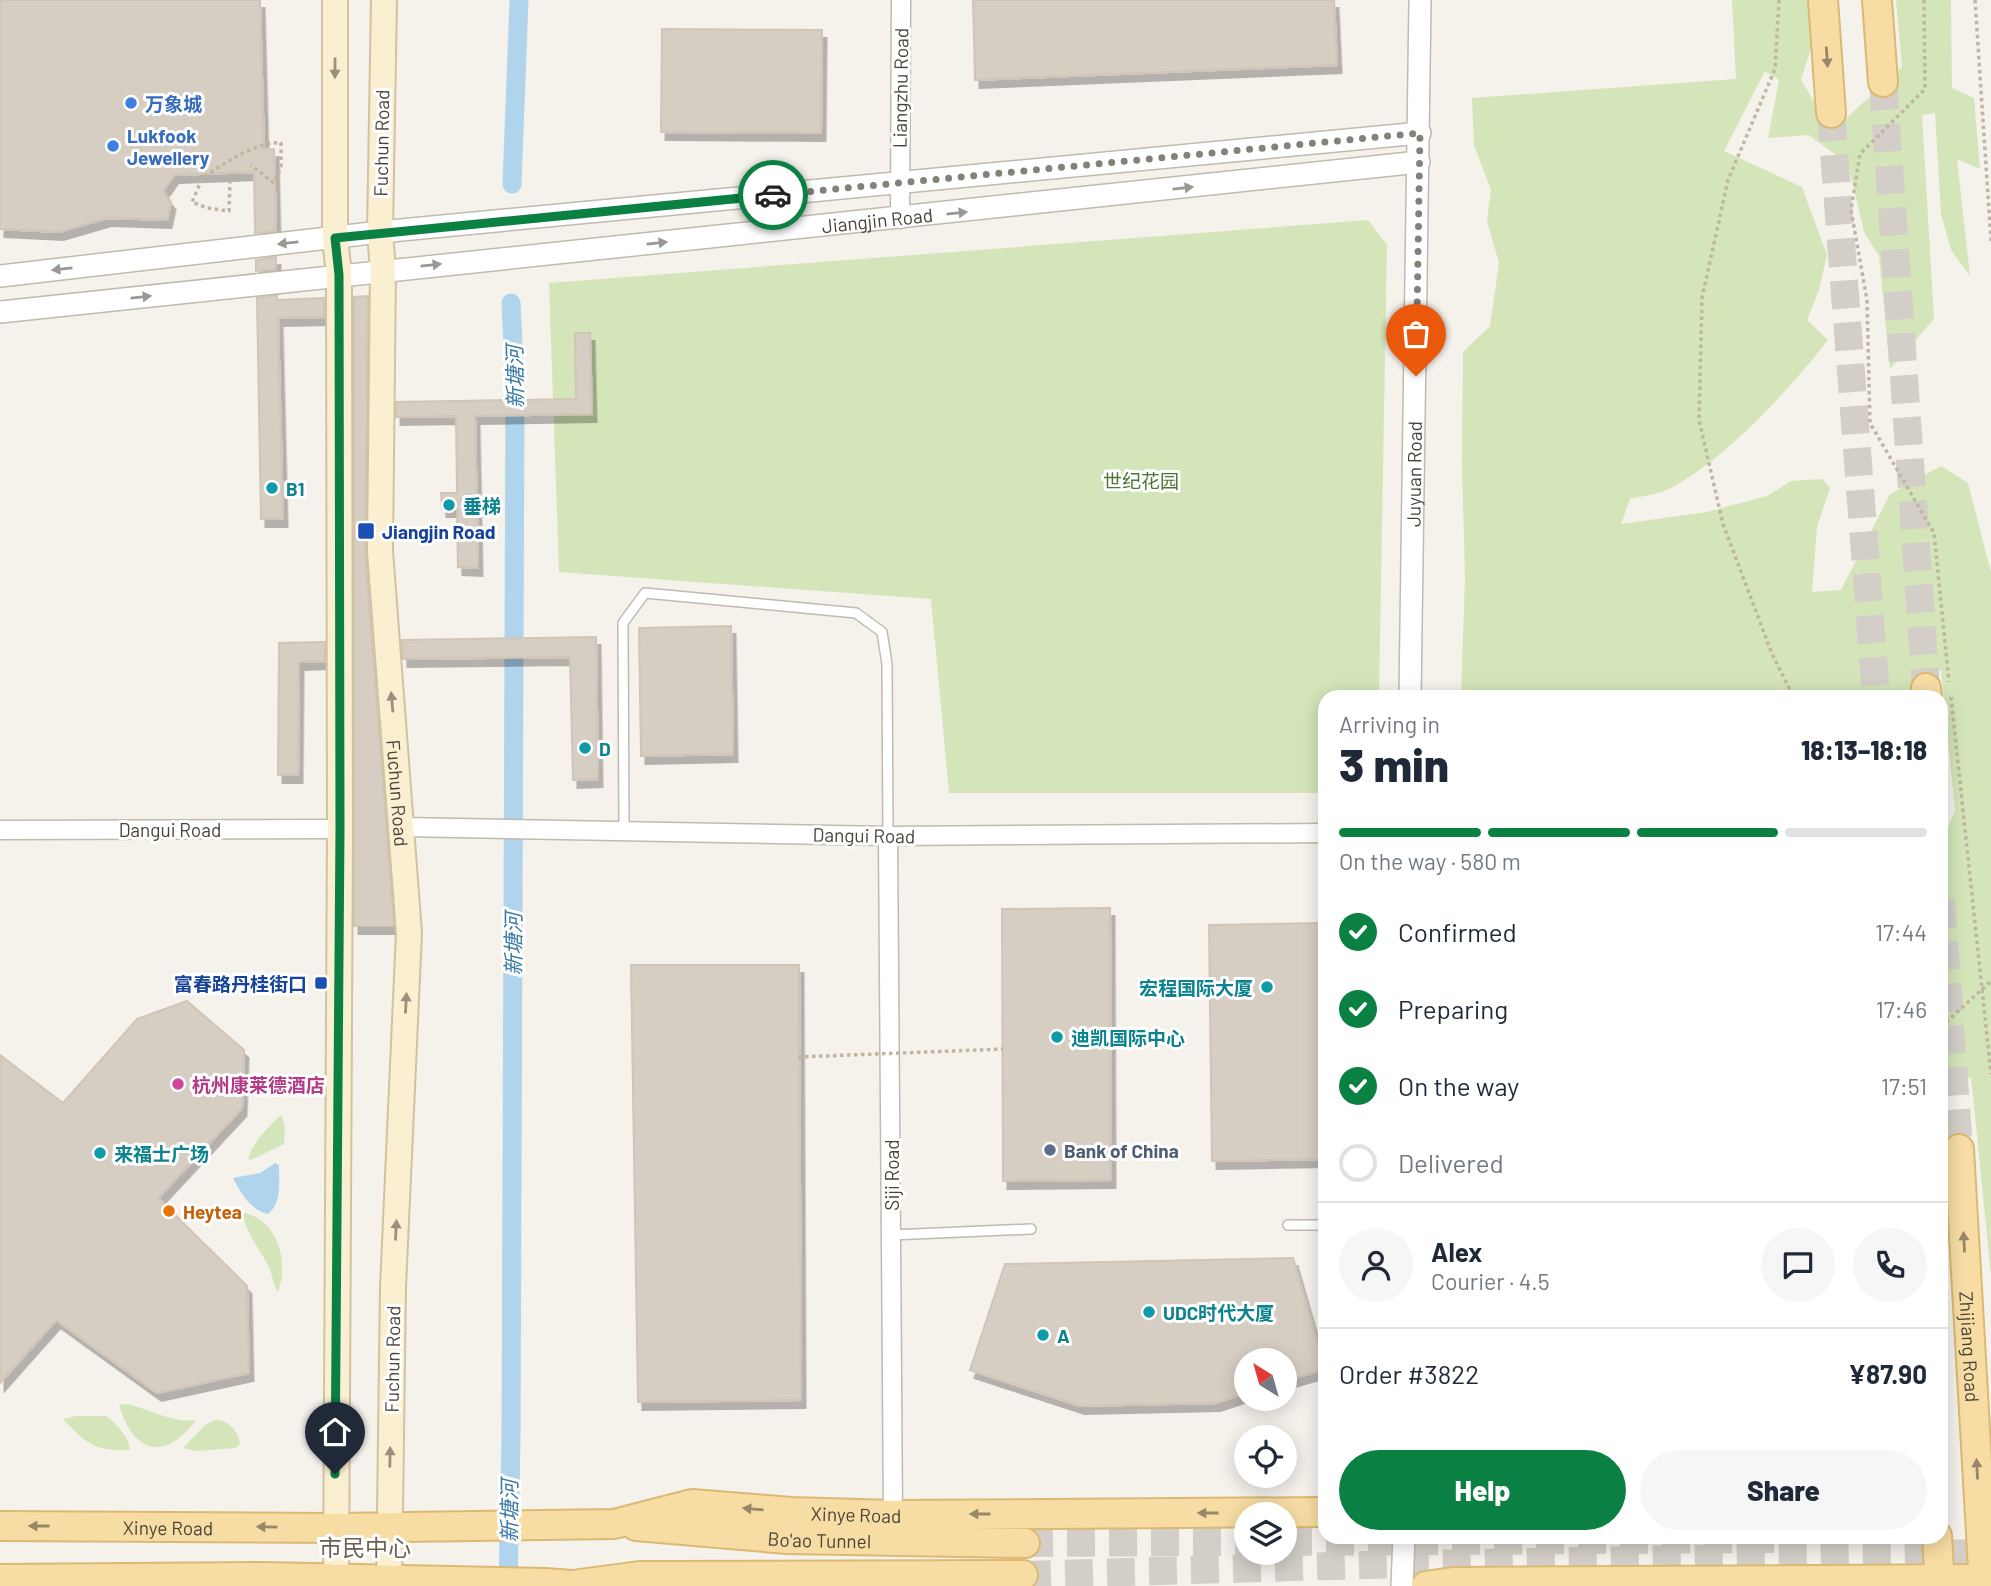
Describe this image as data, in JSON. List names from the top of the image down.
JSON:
{
  "streets": {
    "main road": [
      "Fuchun Road",
      "Zhijiang Road",
      "Xinye Road",
      "Bo'ao Tunnel"
    ],
    "street": [
      "Liangzhu Road",
      "Jiangjin Road",
      "Juyuan Road",
      "Dangui Road",
      "Siji Road"
    ]
  },
  "crossings": [
    ["Liangzhu Road", "Jiangjin Road"],
    ["Fuchun Road", "Jiangjin Road"],
    ["Fuchun Road", "Dangui Road"],
    ["Fuchun Road", "Xinye Road"],
    ["Jiangjin Road", "Juyuan Road"],
    ["Dangui Road", "Siji Road"],
    ["Siji Road", "Xinye Road"],
    ["Xinye Road", "Bo'ao Tunnel"]
  ],
  "one_way": ["Zhijiang Road"],
  "districts": ["市民中心"],
  "water": ["新塘河"],
  "parks": ["世纪花园"],
  "places": {
    "other": [
      "万象城",
      "Lukfook Jewellery",
      "B1",
      "垂梯",
      "D",
      "宏程国际大厦",
      "迪凯国际中心",
      "杭州康莱德酒店",
      "Bank of China",
      "来福士广场",
      "Heytea",
      "UDC时代大厦",
      "A"
    ],
    "transit": ["Jiangjin Road", "富春路丹桂街口"]
  },
  "north": "top left",
  "page": {
    "heading": ["3 min", "Arriving in", "18:13–18:18"],
    "panel": [
      "Alex",
      "Courier · 4.5",
      "Order #3822",
      "¥87.90"
    ],
    "bar": "On the way · 580 m",
    "list": [
      ["Confirmed", "17:44"],
      ["Preparing", "17:46"],
      ["On the way", "17:51"],
      "Delivered"
    ],
    "buttons": ["Help", "Share"]
  }
}
